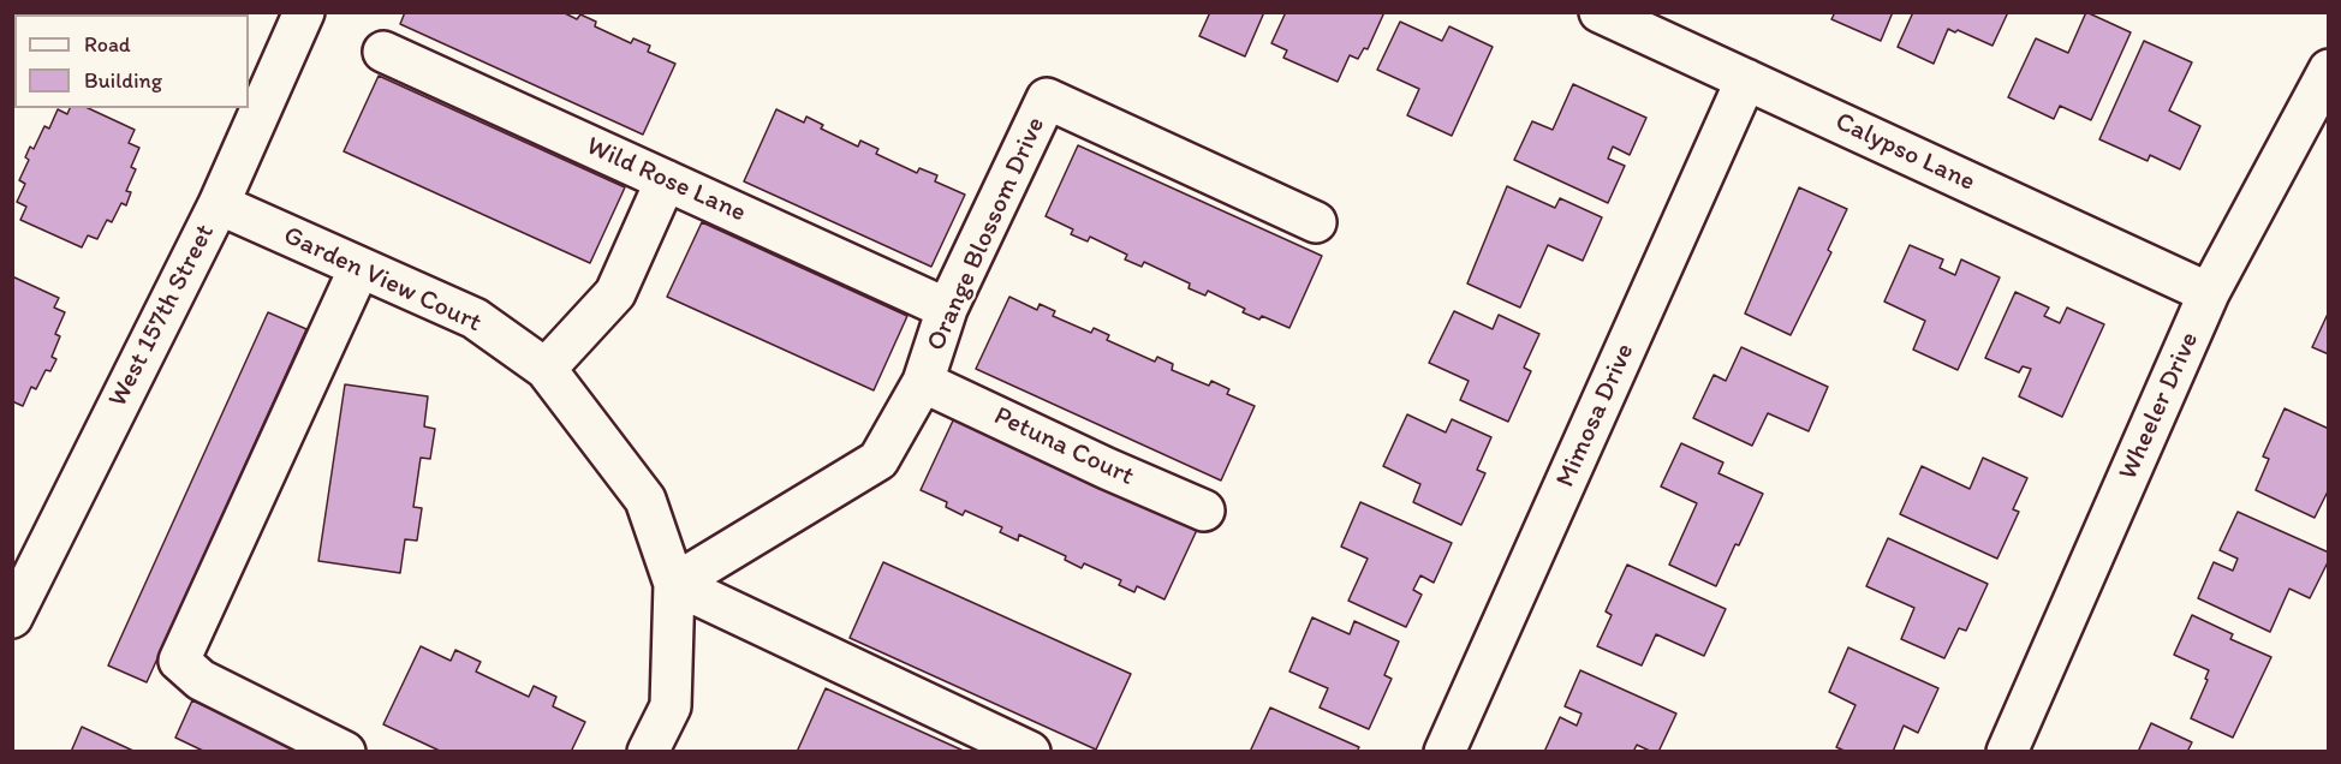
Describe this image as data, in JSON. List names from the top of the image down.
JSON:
{
  "streets": {
    "street": [
      "Calypso Lane",
      "Wild Rose Lane",
      "Orange Blossom Drive",
      "Garden View Court",
      "West 157th Street",
      "Wheeler Drive",
      "Mimosa Drive",
      "Petuna Court"
    ]
  },
  "crossings": [
    ["Calypso Lane", "Wheeler Drive"],
    ["Calypso Lane", "Mimosa Drive"],
    ["Wild Rose Lane", "Orange Blossom Drive"],
    ["Orange Blossom Drive", "Garden View Court"],
    ["Orange Blossom Drive", "Petuna Court"],
    ["Garden View Court", "West 157th Street"]
  ],
  "legend": ["Road", "Building"]
}
